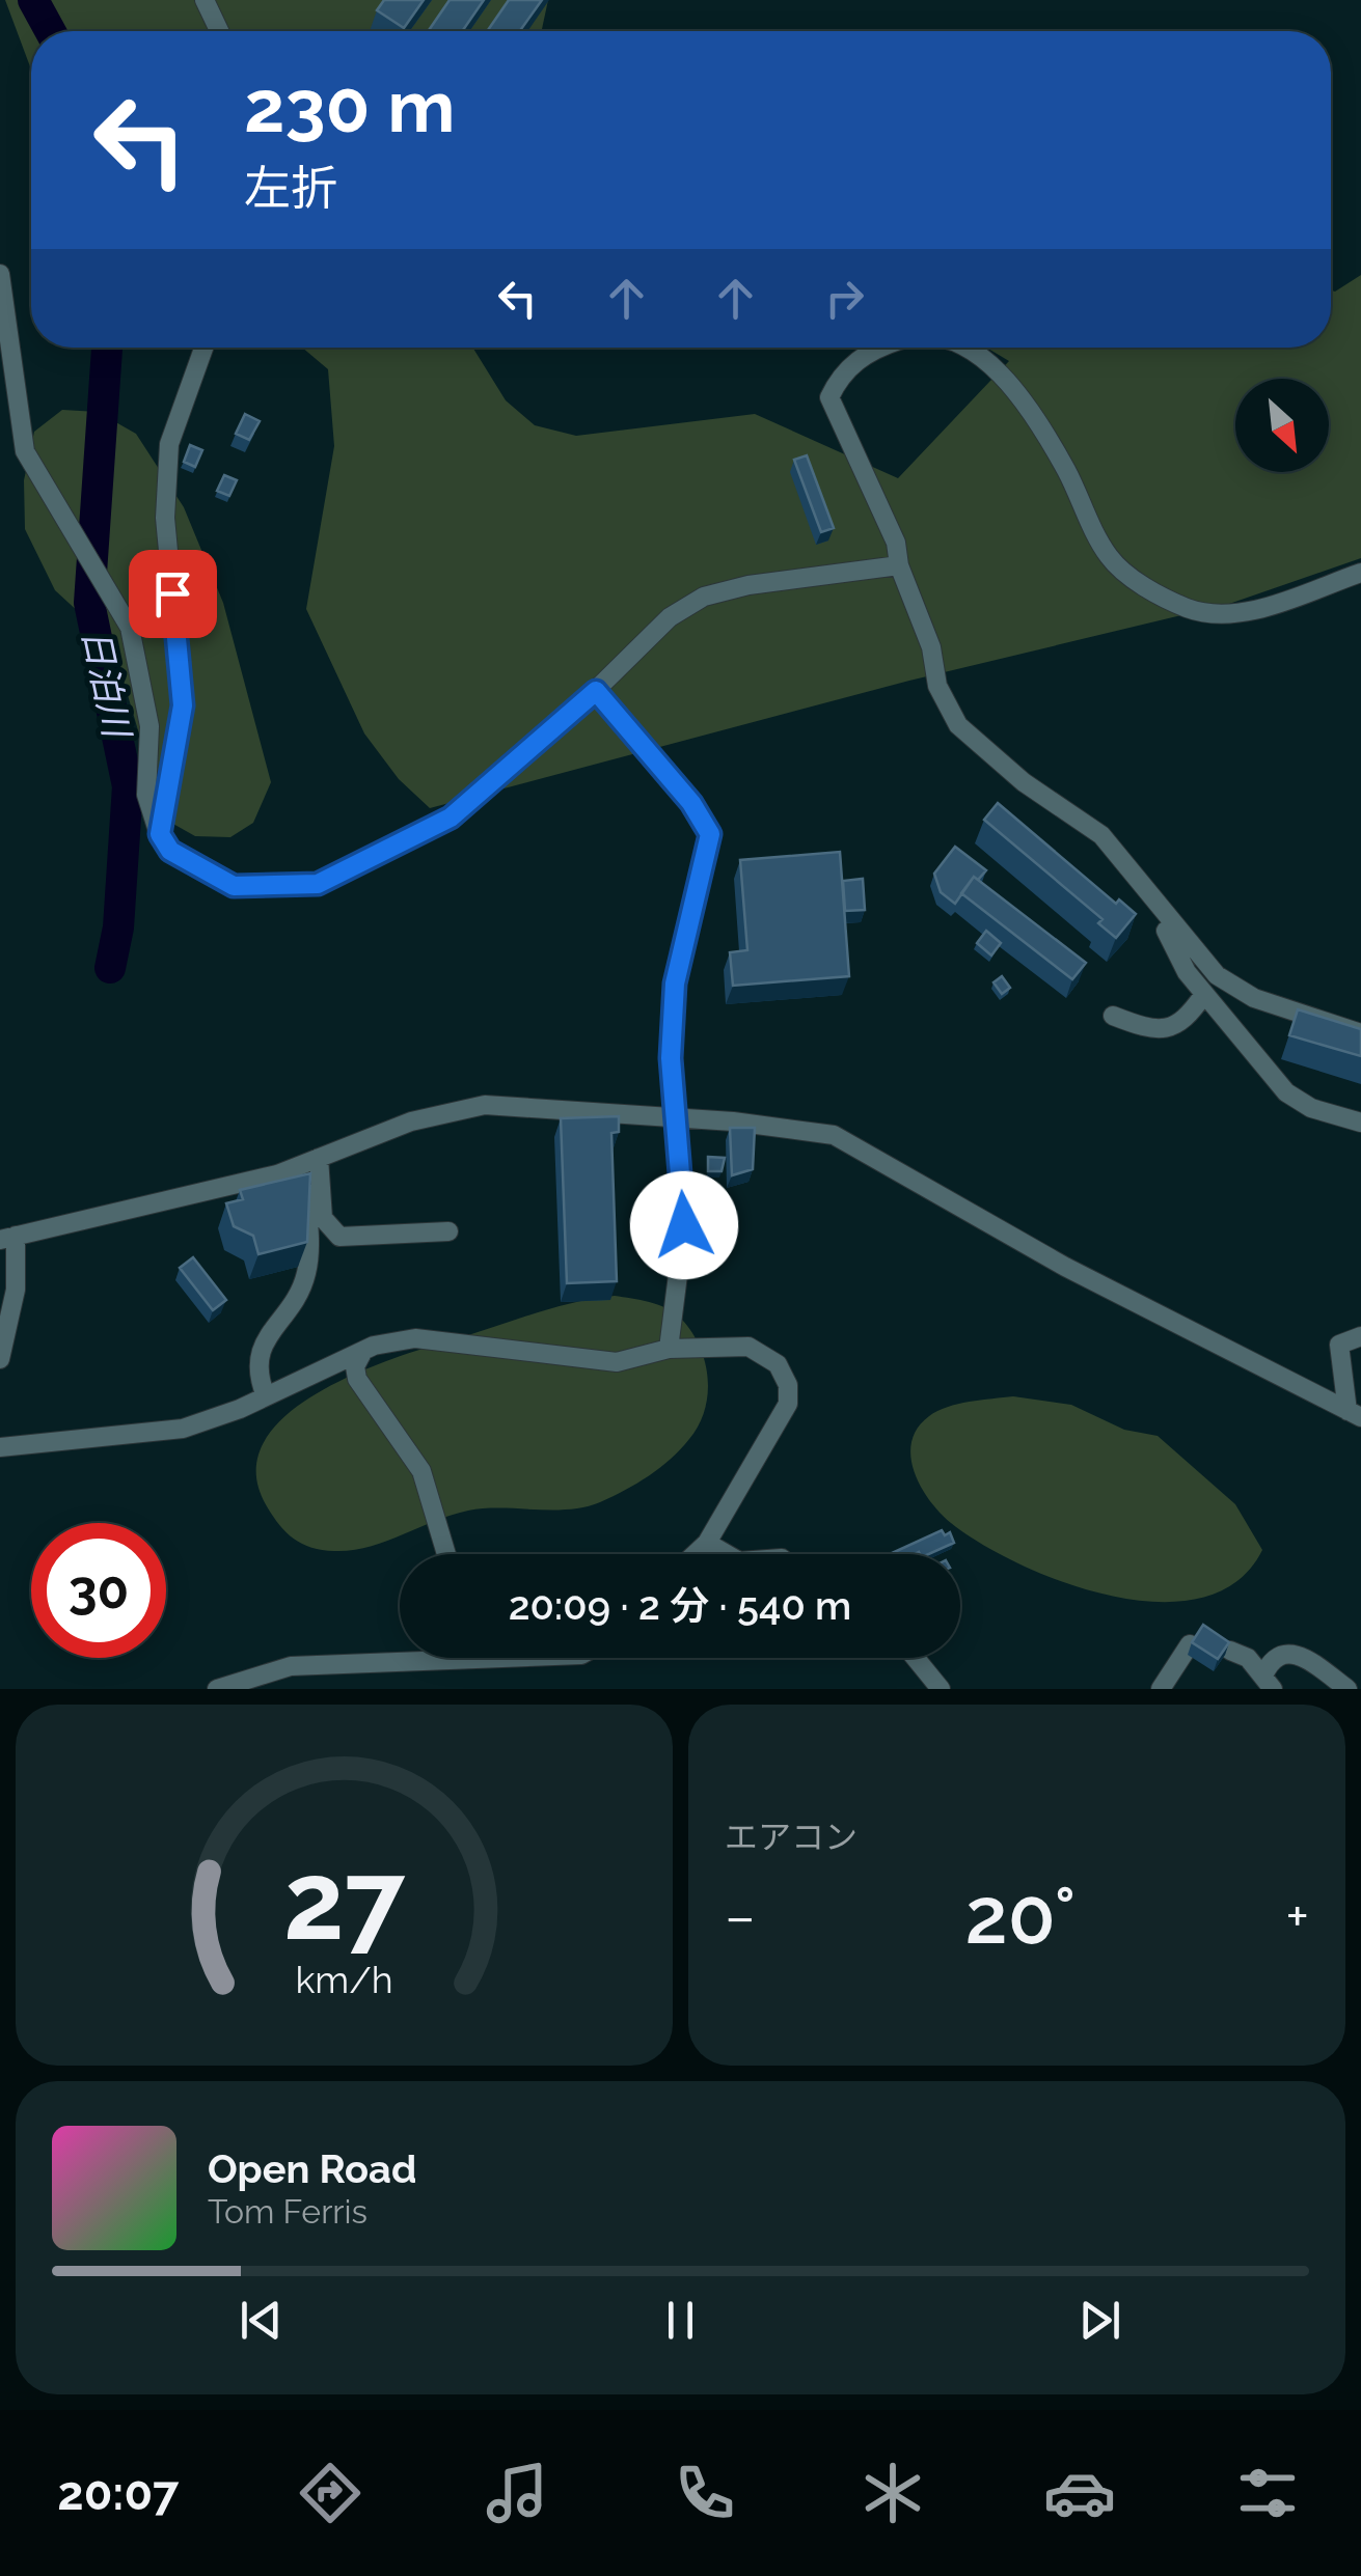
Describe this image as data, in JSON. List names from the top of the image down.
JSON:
{
  "water": ["日泊川"],
  "north": "bottom right",
  "page": {
    "turn": ["230 m", "左折"],
    "limit": "30",
    "trip": "20:09 · 2 分 · 540 m",
    "tile": "エアコン",
    "heat": ["−", "20°", "+"],
    "song": ["Open Road", "Tom Ferris"],
    "tabs": "20:07",
    "gauge": ["27", "km/h"]
  }
}
